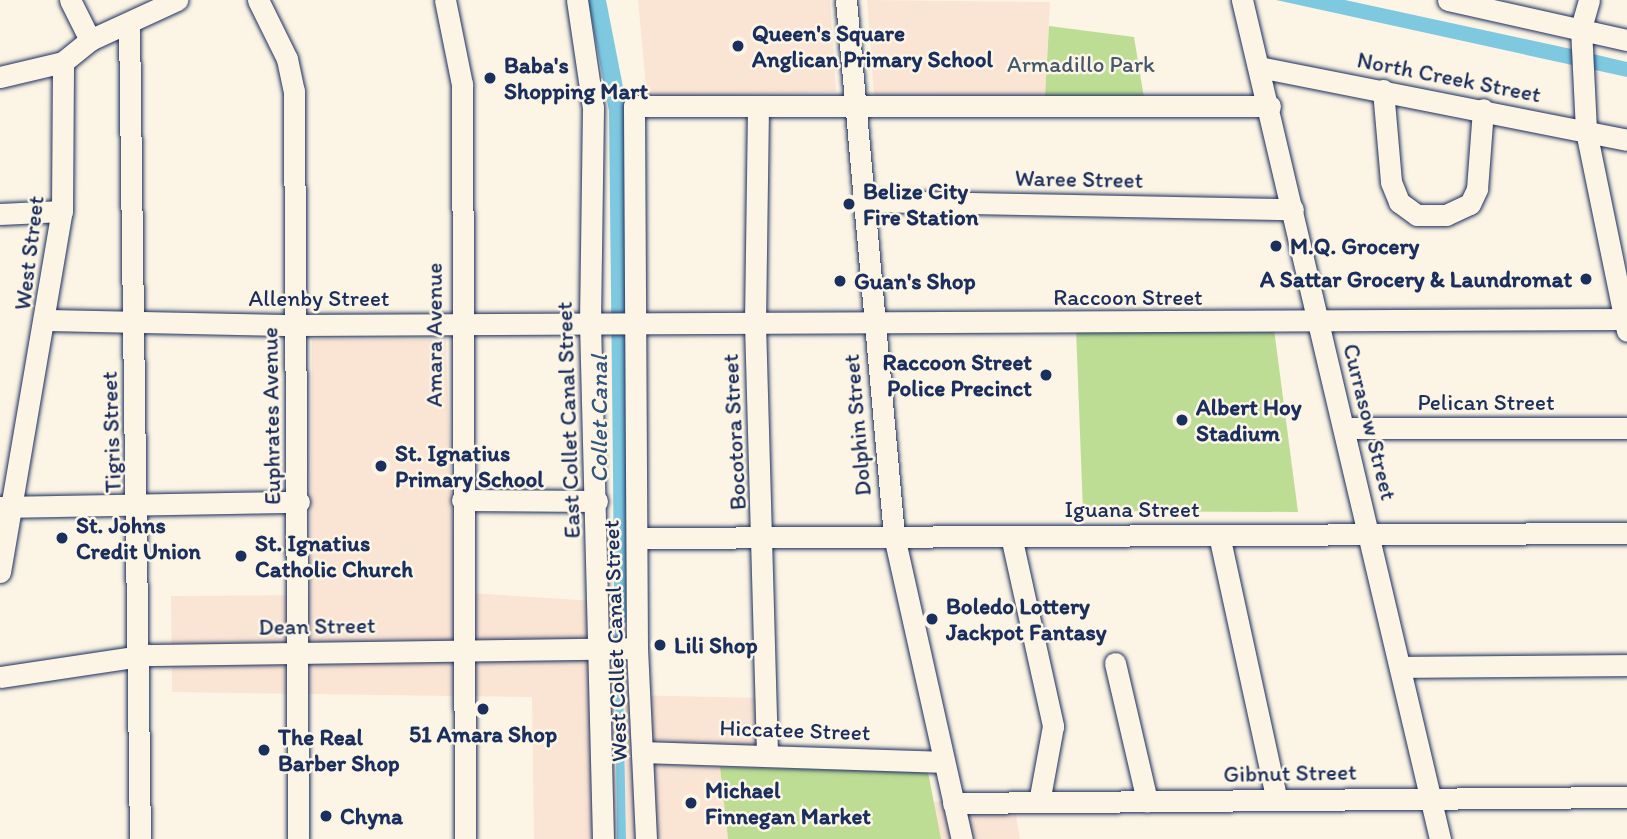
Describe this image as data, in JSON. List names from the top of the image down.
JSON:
{
  "streets": {
    "street": [
      "North Creek Street",
      "Waree Street",
      "West Street",
      "Raccoon Street",
      "Allenby Street",
      "Amara Avenue",
      "Pelican Street",
      "Euphrates Avenue",
      "East Collet Canal Street",
      "Currasow Street",
      "Dolphin Street",
      "Tigris Street",
      "Bocotora Street",
      "Iguana Street",
      "Dean Street",
      "West Collet Canal Street",
      "Hiccatee Street",
      "Gibnut Street"
    ]
  },
  "crossings": [
    ["North Creek Street", "Currasow Street"],
    ["Waree Street", "Currasow Street"],
    ["Waree Street", "Dolphin Street"],
    ["West Street", "Allenby Street"],
    ["Raccoon Street", "Allenby Street"],
    ["Raccoon Street", "Currasow Street"],
    ["Raccoon Street", "Dolphin Street"],
    ["Raccoon Street", "Bocotora Street"],
    ["Raccoon Street", "West Collet Canal Street"],
    ["Allenby Street", "Amara Avenue"],
    ["Allenby Street", "Euphrates Avenue"],
    ["Allenby Street", "East Collet Canal Street"],
    ["Allenby Street", "Tigris Street"],
    ["Allenby Street", "West Collet Canal Street"],
    ["Amara Avenue", "Dean Street"],
    ["Pelican Street", "Currasow Street"],
    ["Euphrates Avenue", "Dean Street"],
    ["East Collet Canal Street", "Dean Street"],
    ["East Collet Canal Street", "West Collet Canal Street"],
    ["Currasow Street", "Iguana Street"],
    ["Currasow Street", "Gibnut Street"],
    ["Dolphin Street", "Iguana Street"],
    ["Dolphin Street", "Hiccatee Street"],
    ["Dolphin Street", "Gibnut Street"],
    ["Tigris Street", "Dean Street"],
    ["Bocotora Street", "Iguana Street"],
    ["Bocotora Street", "West Collet Canal Street"],
    ["Bocotora Street", "Hiccatee Street"],
    ["Iguana Street", "West Collet Canal Street"],
    ["Dean Street", "West Collet Canal Street"],
    ["West Collet Canal Street", "Hiccatee Street"]
  ],
  "water": ["Collet Canal"],
  "parks": ["Armadillo Park"],
  "places": [
    "Queen's Square Anglican Primary School",
    "Baba's Shopping Mart",
    "Belize City Fire Station",
    "M.Q. Grocery",
    "A Sattar Grocery & Laundromat",
    "Guan's Shop",
    "Raccoon Street Police Precinct",
    "Albert Hoy Stadium",
    "St. Ignatius Primary School",
    "St. Johns Credit Union",
    "St. Ignatius Catholic Church",
    "Boledo Lottery Jackpot Fantasy",
    "Lili Shop",
    "51 Amara Shop",
    "The Real Barber Shop",
    "Michael Finnegan Market",
    "Chyna"
  ]
}
